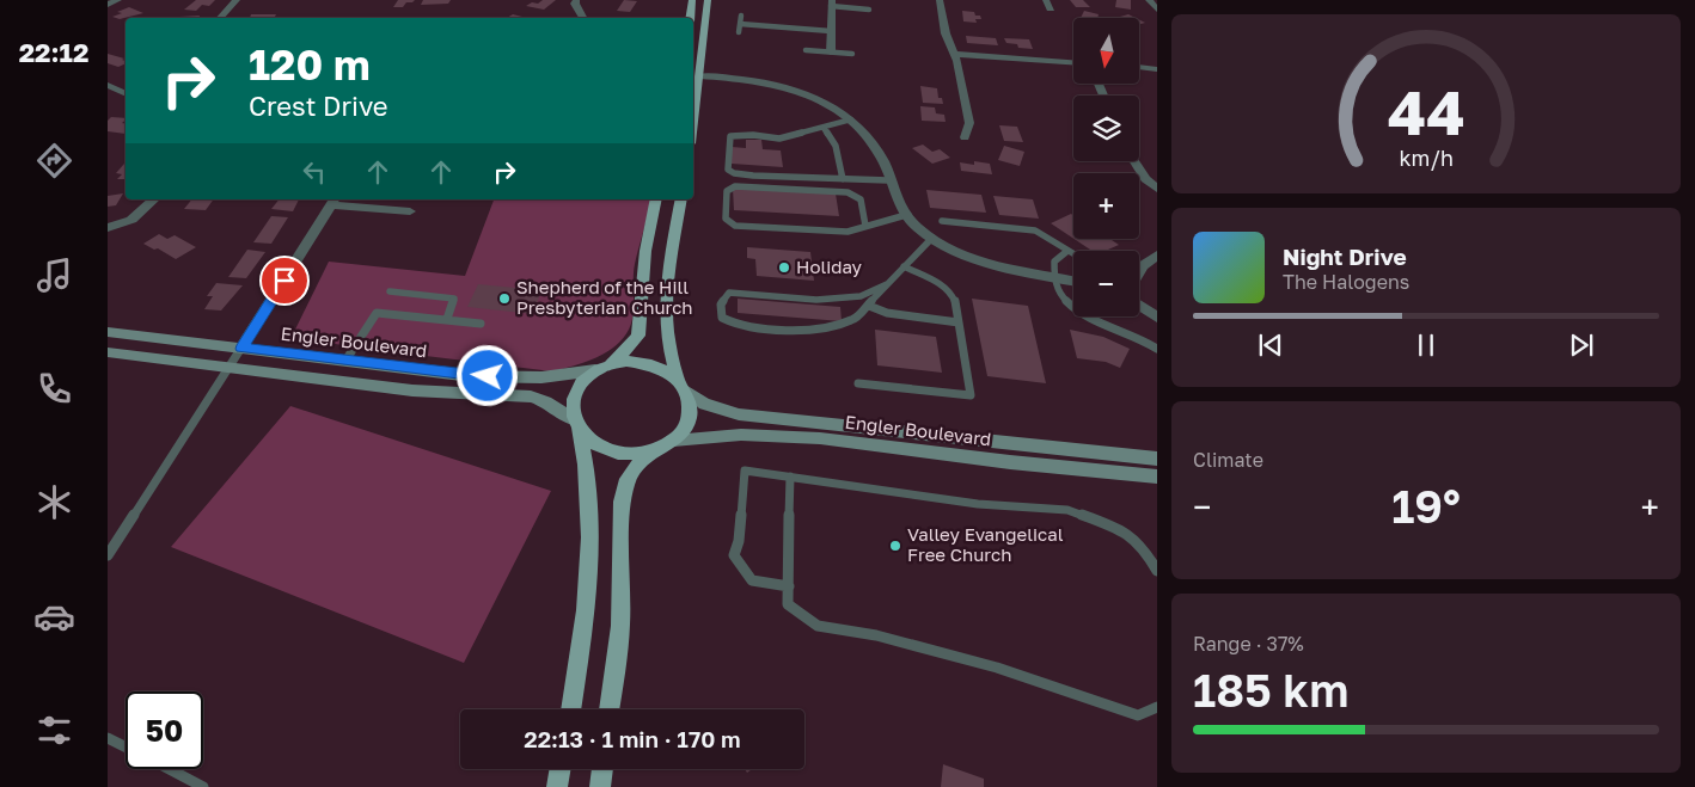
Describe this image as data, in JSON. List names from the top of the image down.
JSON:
{
  "streets": {
    "main road": ["Engler Boulevard"]
  },
  "places": ["Holiday", "Shepherd of the Hill Presbyterian Church", "Valley Evangelical Free Church"],
  "north": "bottom",
  "page": {
    "tabs": "22:12",
    "map_buttons": ["+", "−"],
    "turn": ["120 m", "Crest Drive"],
    "song": ["Night Drive", "The Halogens"],
    "tile": [
      "Climate",
      ["Range · 37%", "185 km"]
    ],
    "heat": ["−", "19°", "+"],
    "limit": "50",
    "trip": "22:13 · 1 min · 170 m",
    "gauge": ["44", "km/h"]
  }
}
